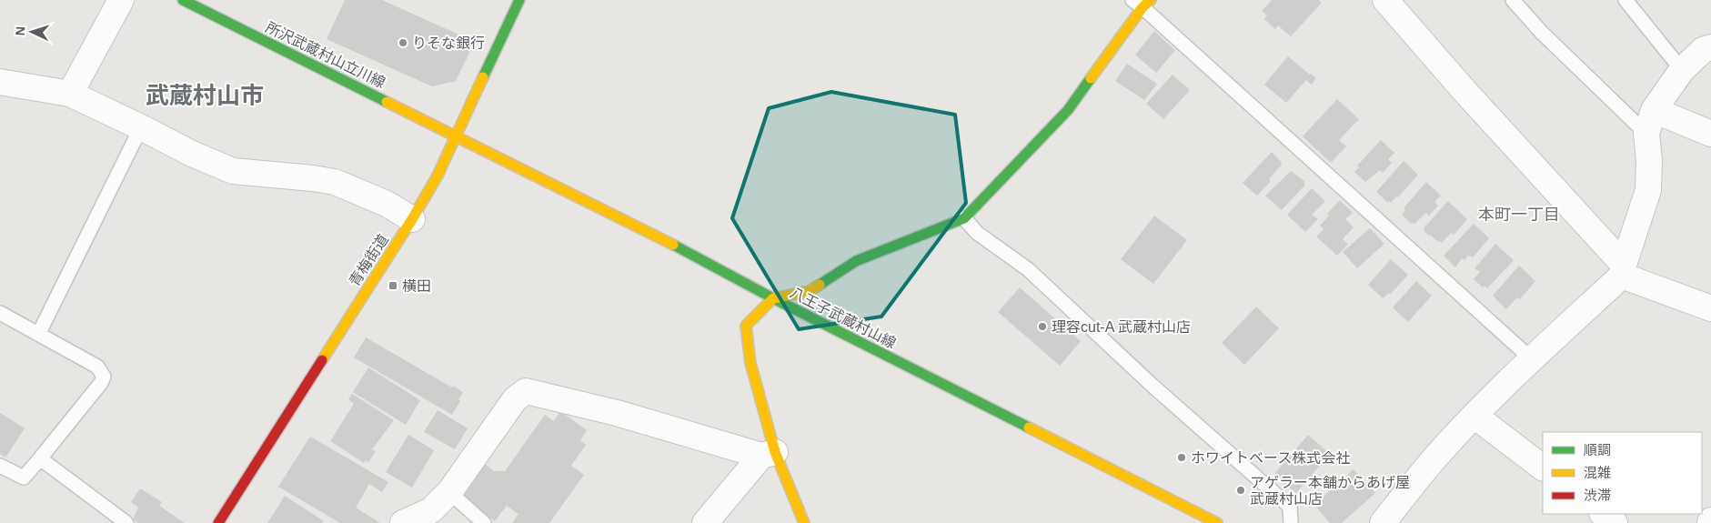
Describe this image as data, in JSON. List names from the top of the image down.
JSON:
{
  "streets": {
    "main road": ["所沢武蔵村山立川線", "青梅街道", "八王子武蔵村山線"]
  },
  "crossings": [
    ["所沢武蔵村山立川線", "青梅街道"],
    ["所沢武蔵村山立川線", "八王子武蔵村山線"],
    ["青梅街道", "八王子武蔵村山線"]
  ],
  "districts": ["武蔵村山市", "本町一丁目"],
  "places": {
    "other": [
      "りそな銀行",
      "理容cut-A 武蔵村山店",
      "ホワイトベース株式会社",
      "アゲラー本舗からあげ屋 武蔵村山店"
    ],
    "transit": ["横田"]
  },
  "legend": ["順調", "混雑", "渋滞"],
  "north": "left"
}
